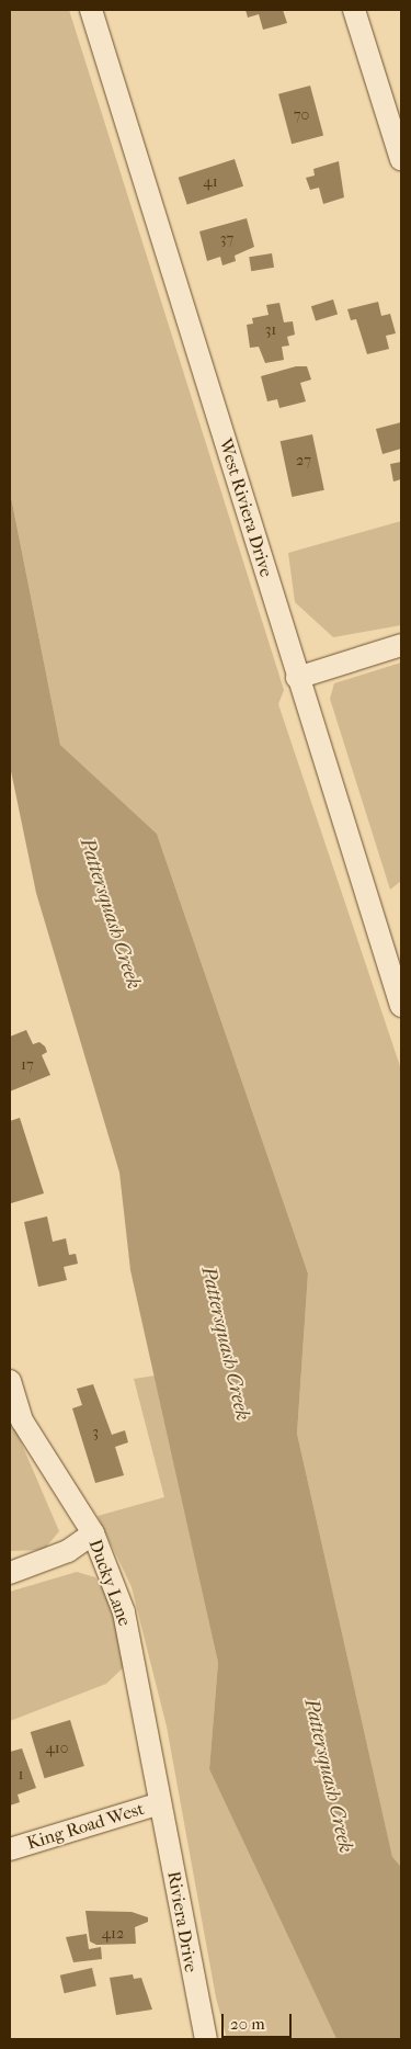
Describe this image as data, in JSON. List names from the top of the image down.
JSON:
{
  "streets": {
    "street": [
      "West Riviera Drive",
      "Ducky Lane",
      "King Road West",
      "Riviera Drive"
    ]
  },
  "crossings": [
    ["Ducky Lane", "King Road West"],
    ["Ducky Lane", "Riviera Drive"],
    ["King Road West", "Riviera Drive"]
  ],
  "water": ["Pattersquash Creek"],
  "house_numbers": [
    "70",
    "41",
    "37",
    "31",
    "27",
    "17",
    "3",
    "410",
    "1",
    "412"
  ],
  "scale_bar": "20 m"
}
